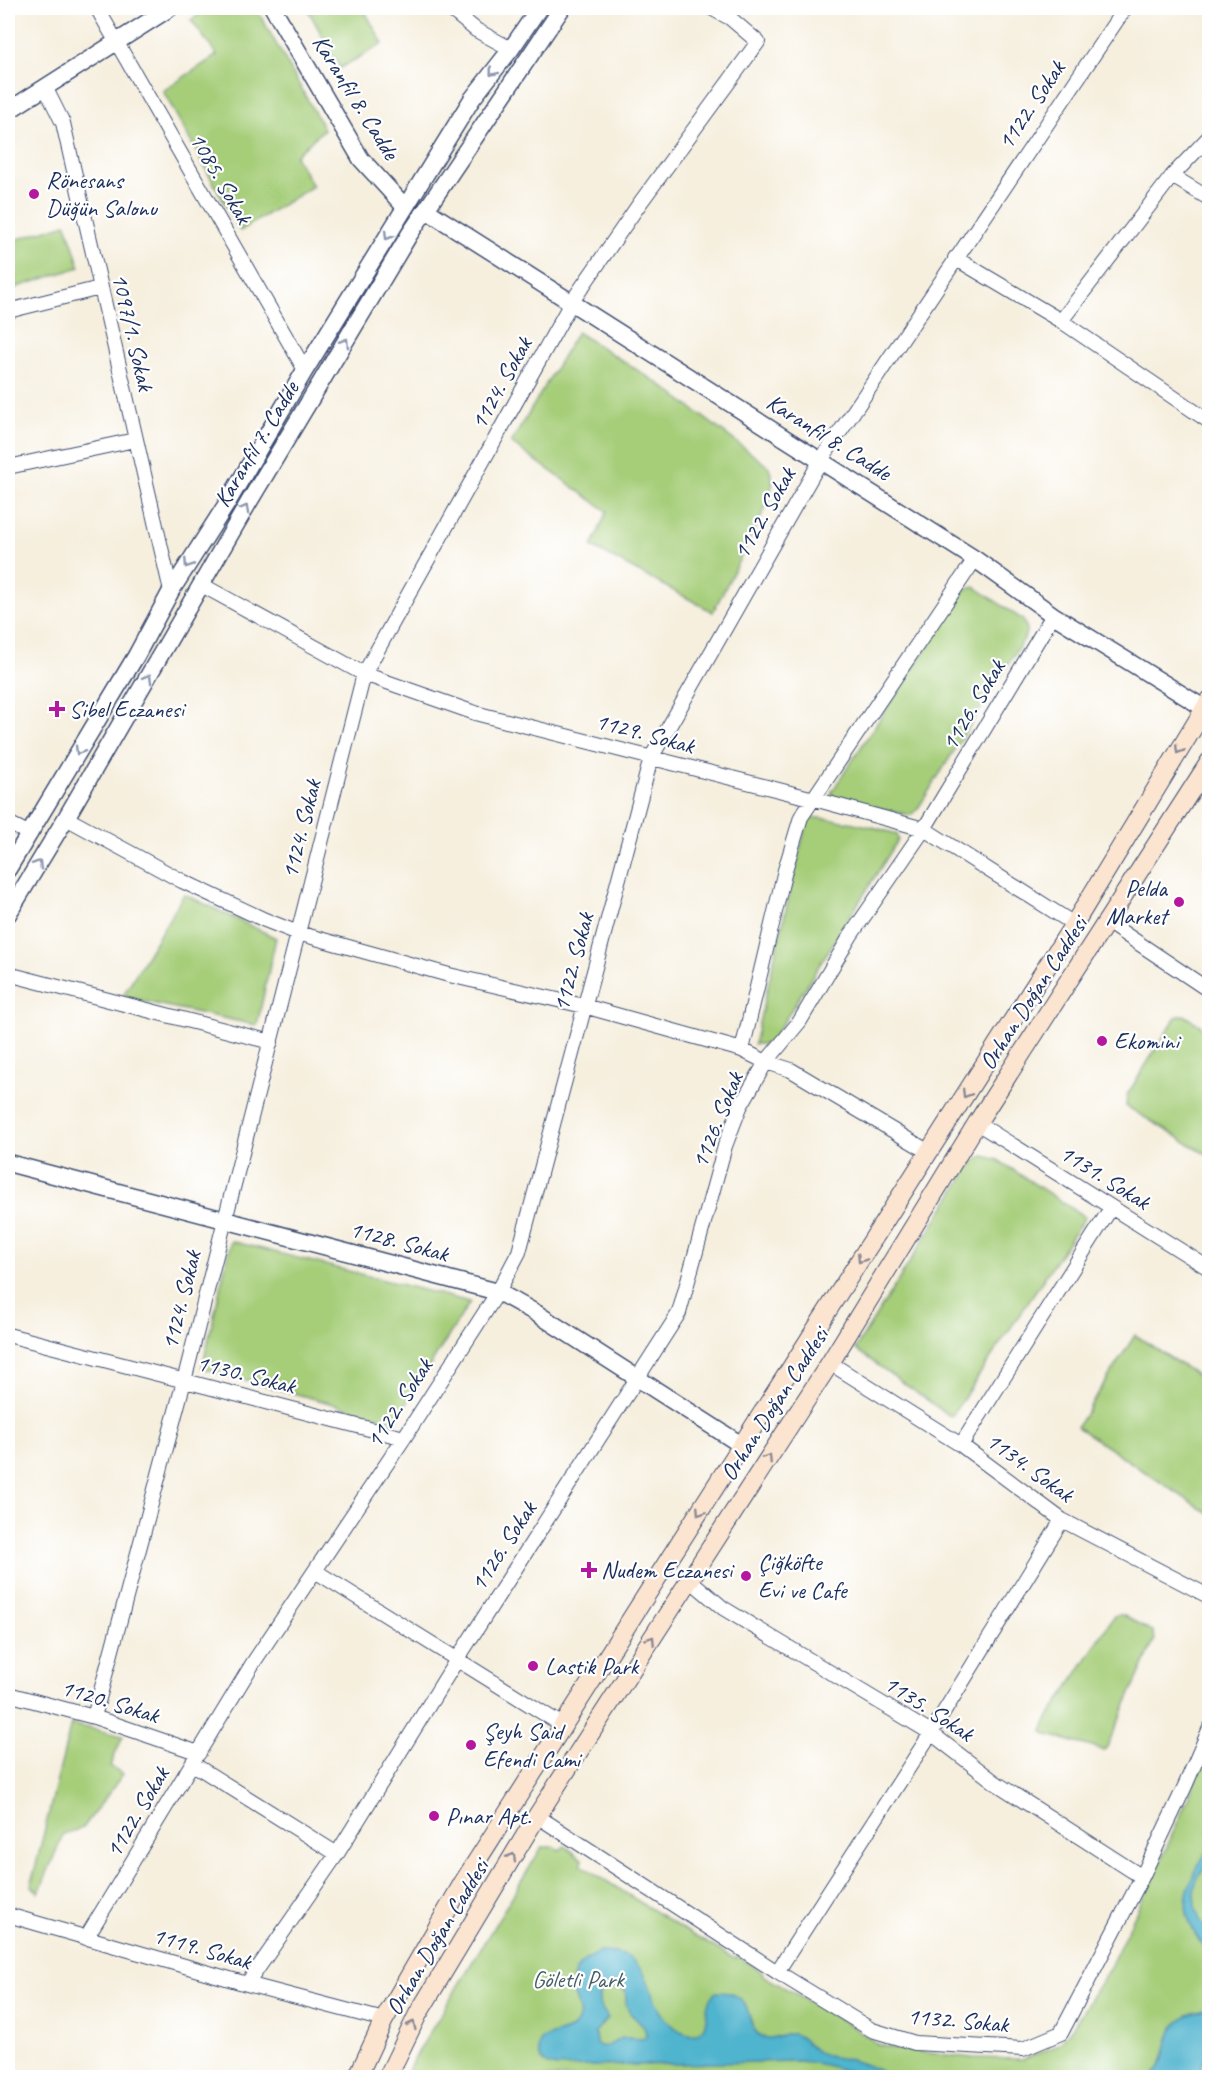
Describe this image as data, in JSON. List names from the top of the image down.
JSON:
{
  "streets": {
    "main road": ["Orhan Doğan Caddesi"],
    "street": [
      "Karanfil 8. Cadde",
      "1122. Sokak",
      "1085. Sokak",
      "1097/1. Sokak",
      "1124. Sokak",
      "Karanfil 7. Cadde",
      "1126. Sokak",
      "1129. Sokak",
      "1131. Sokak",
      "1128. Sokak",
      "1130. Sokak",
      "1134. Sokak",
      "1120. Sokak",
      "1135. Sokak",
      "1119. Sokak",
      "1132. Sokak"
    ]
  },
  "crossings": [
    ["Karanfil 8. Cadde", "1122. Sokak"],
    ["Karanfil 8. Cadde", "1124. Sokak"],
    ["Karanfil 8. Cadde", "Karanfil 7. Cadde"],
    ["Karanfil 8. Cadde", "1126. Sokak"],
    ["1122. Sokak", "1129. Sokak"],
    ["1122. Sokak", "1128. Sokak"],
    ["1122. Sokak", "1130. Sokak"],
    ["1122. Sokak", "1120. Sokak"],
    ["1122. Sokak", "1119. Sokak"],
    ["1085. Sokak", "Karanfil 7. Cadde"],
    ["1097/1. Sokak", "Karanfil 7. Cadde"],
    ["1124. Sokak", "1129. Sokak"],
    ["1124. Sokak", "1128. Sokak"],
    ["1124. Sokak", "1130. Sokak"],
    ["1124. Sokak", "1120. Sokak"],
    ["Karanfil 7. Cadde", "1129. Sokak"],
    ["1126. Sokak", "1129. Sokak"],
    ["1126. Sokak", "1128. Sokak"],
    ["1126. Sokak", "1120. Sokak"],
    ["1126. Sokak", "1119. Sokak"],
    ["Orhan Doğan Caddesi", "1131. Sokak"],
    ["Orhan Doğan Caddesi", "1134. Sokak"],
    ["Orhan Doğan Caddesi", "1135. Sokak"],
    ["Orhan Doğan Caddesi", "1132. Sokak"],
    ["1135. Sokak", "1132. Sokak"]
  ],
  "parks": ["Göletli Park"],
  "places": {
    "other": [
      "Rönesans Düğün Salonu",
      "Pelda Market",
      "Ekomini",
      "Çiğköfte Evi ve Cafe",
      "Lastik Park",
      "Şeyh Said Efendi Cami",
      "Pınar Apt."
    ],
    "health": ["Sibel Eczanesi", "Nudem Eczanesi"]
  }
}
